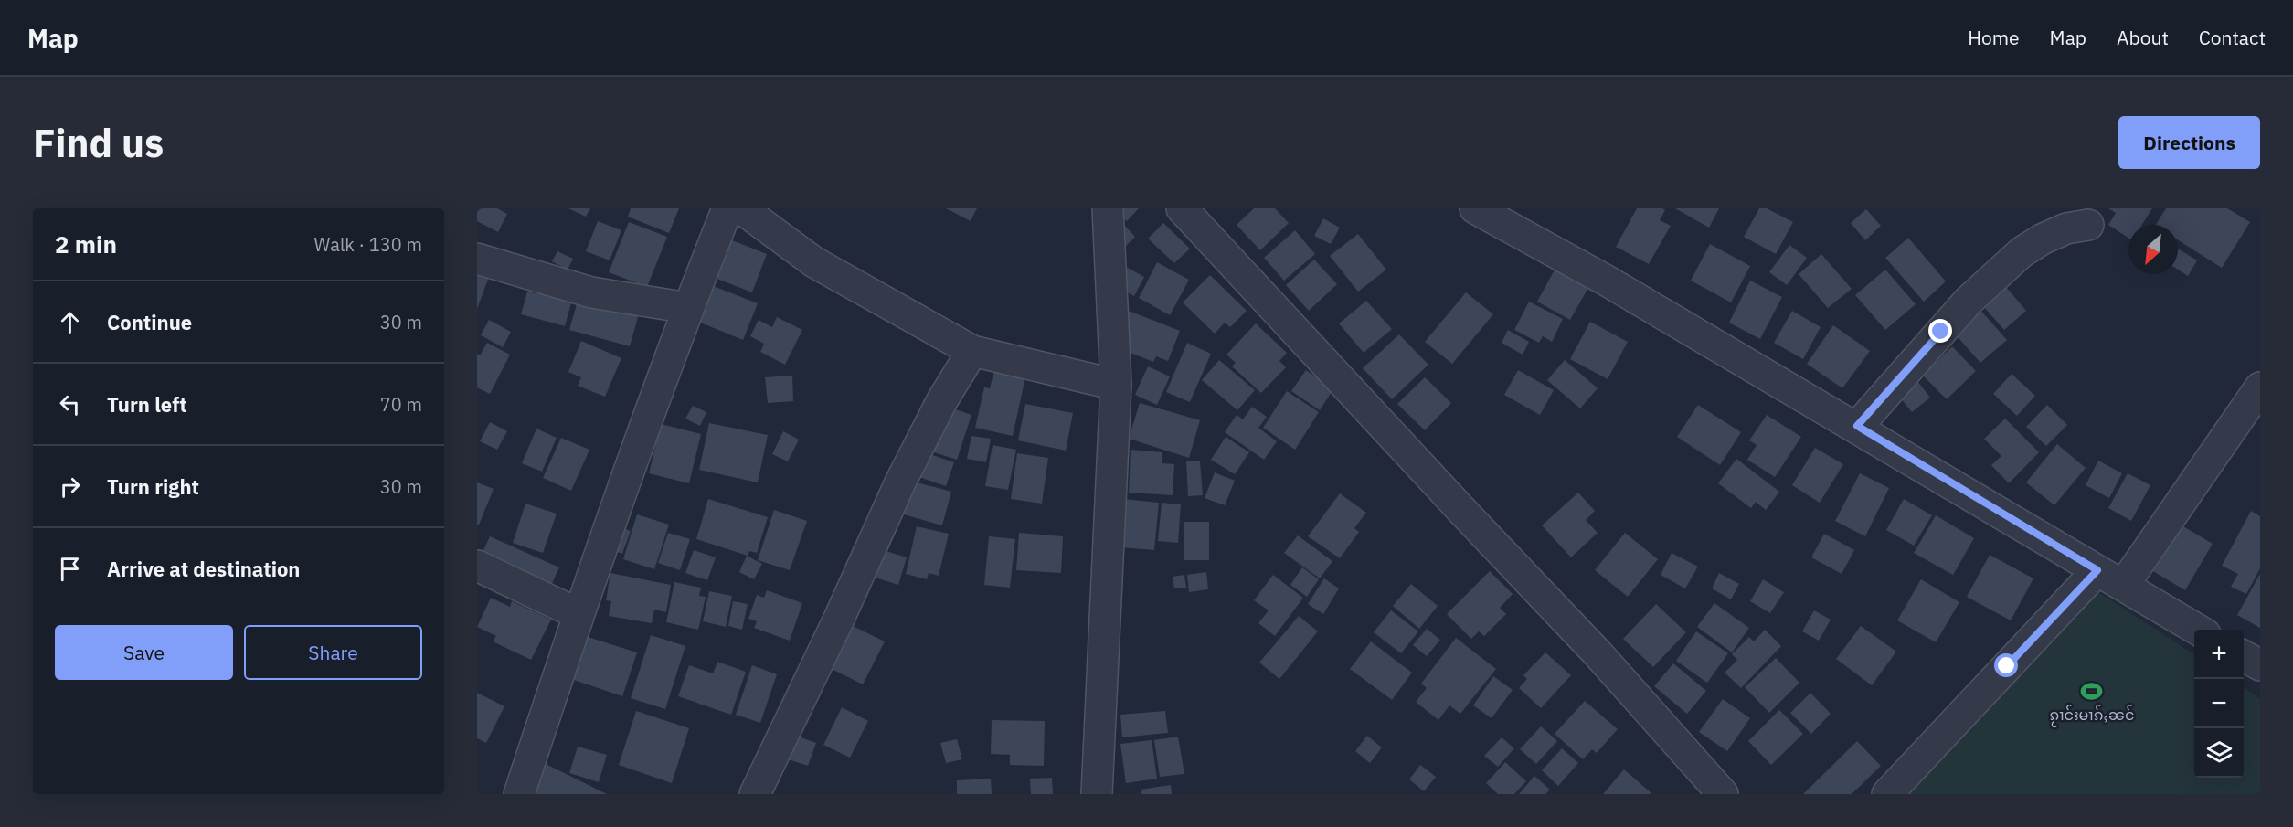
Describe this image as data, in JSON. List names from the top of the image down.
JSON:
{
  "places": {
    "sports": ["ၵႂၢင်းမၢၵ်ႇၼင်"]
  },
  "north": "bottom left",
  "page": {
    "header": "Map",
    "nav": [
      "Home",
      "Map",
      "About",
      "Contact"
    ],
    "buttons": [
      "Directions",
      ["Save", "Share"]
    ],
    "title": "Find us",
    "heading": ["2 min", "Walk · 130 m"],
    "list": [
      ["Continue", "30 m"],
      ["Turn left", "70 m"],
      ["Turn right", "30 m"],
      "Arrive at destination"
    ],
    "map_buttons": ["+", "−"]
  }
}
